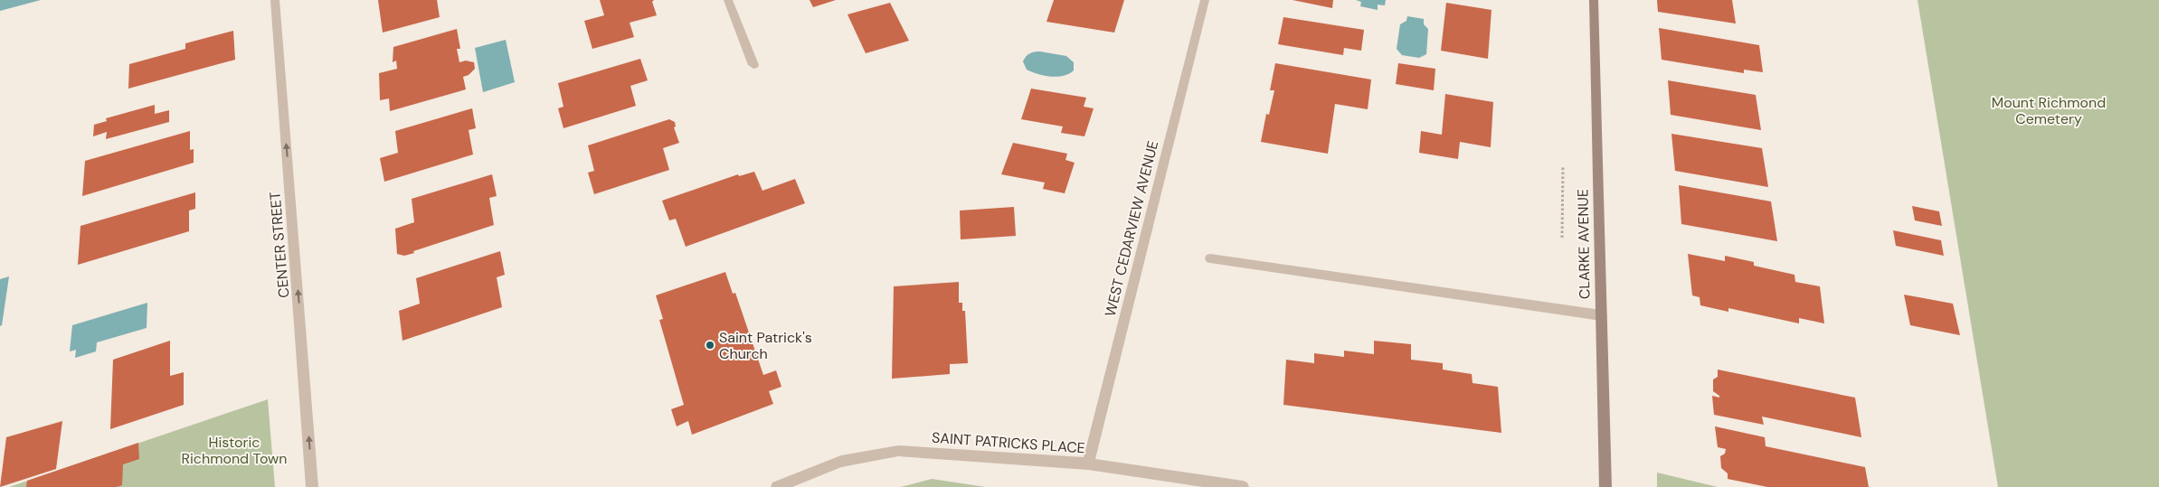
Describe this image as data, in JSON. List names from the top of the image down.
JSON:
{
  "streets": {
    "street": [
      "WEST CEDARVIEW AVENUE",
      "CLARKE AVENUE",
      "CENTER STREET",
      "SAINT PATRICKS PLACE"
    ]
  },
  "crossings": [
    ["WEST CEDARVIEW AVENUE", "SAINT PATRICKS PLACE"]
  ],
  "one_way": ["CENTER STREET"],
  "parks": ["Mount Richmond Cemetery", "Historic Richmond Town"],
  "places": ["Saint Patrick's Church"]
}
